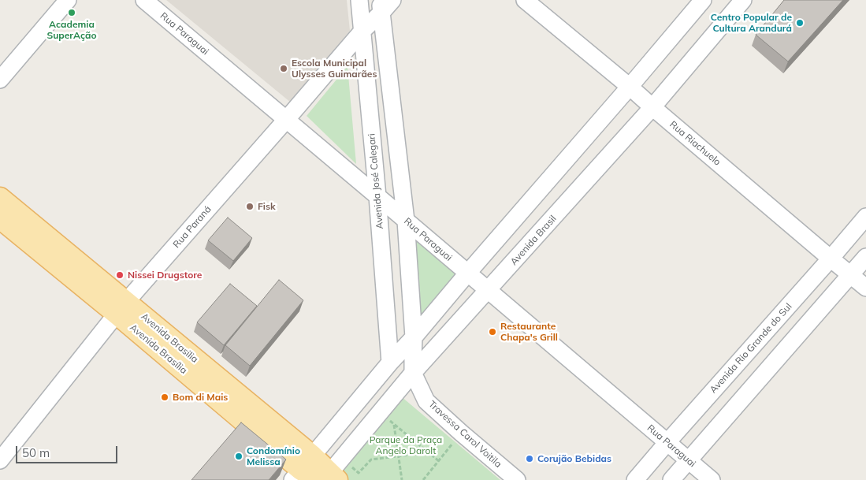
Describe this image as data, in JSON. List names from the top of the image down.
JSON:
{
  "streets": {
    "main road": ["Avenida Brasilia"],
    "street": [
      "Rua Paraguai",
      "Rua Riachuelo",
      "Avenida José Calegari",
      "Rua Paraná",
      "Avenida Brasil",
      "Avenida Rio Grande do Sul",
      "Travessa Carol Voitila"
    ]
  },
  "crossings": [
    ["Rua Paraguai", "Avenida José Calegari"],
    ["Rua Paraguai", "Rua Paraná"],
    ["Rua Paraguai", "Avenida Brasil"],
    ["Rua Paraguai", "Avenida Rio Grande do Sul"],
    ["Rua Riachuelo", "Avenida Brasil"],
    ["Rua Riachuelo", "Avenida Rio Grande do Sul"],
    ["Avenida José Calegari", "Rua Paraná"],
    ["Rua Paraná", "Avenida Brasilia"],
    ["Avenida Brasil", "Avenida Brasilia"],
    ["Avenida Brasil", "Travessa Carol Voitila"]
  ],
  "parks": ["Parque da Praça Angelo Darolt"],
  "places": [
    "Academia SuperAção",
    "Centro Popular de Cultura Arandurá",
    "Escola Municipal Ulysses Guimarães",
    "Fisk",
    "Nissei Drugstore",
    "Restaurante Chapa's Grill",
    "Bom di Mais",
    "Condomínio Melissa",
    "Corujão Bebidas"
  ],
  "scale_bar": "50 m"
}
